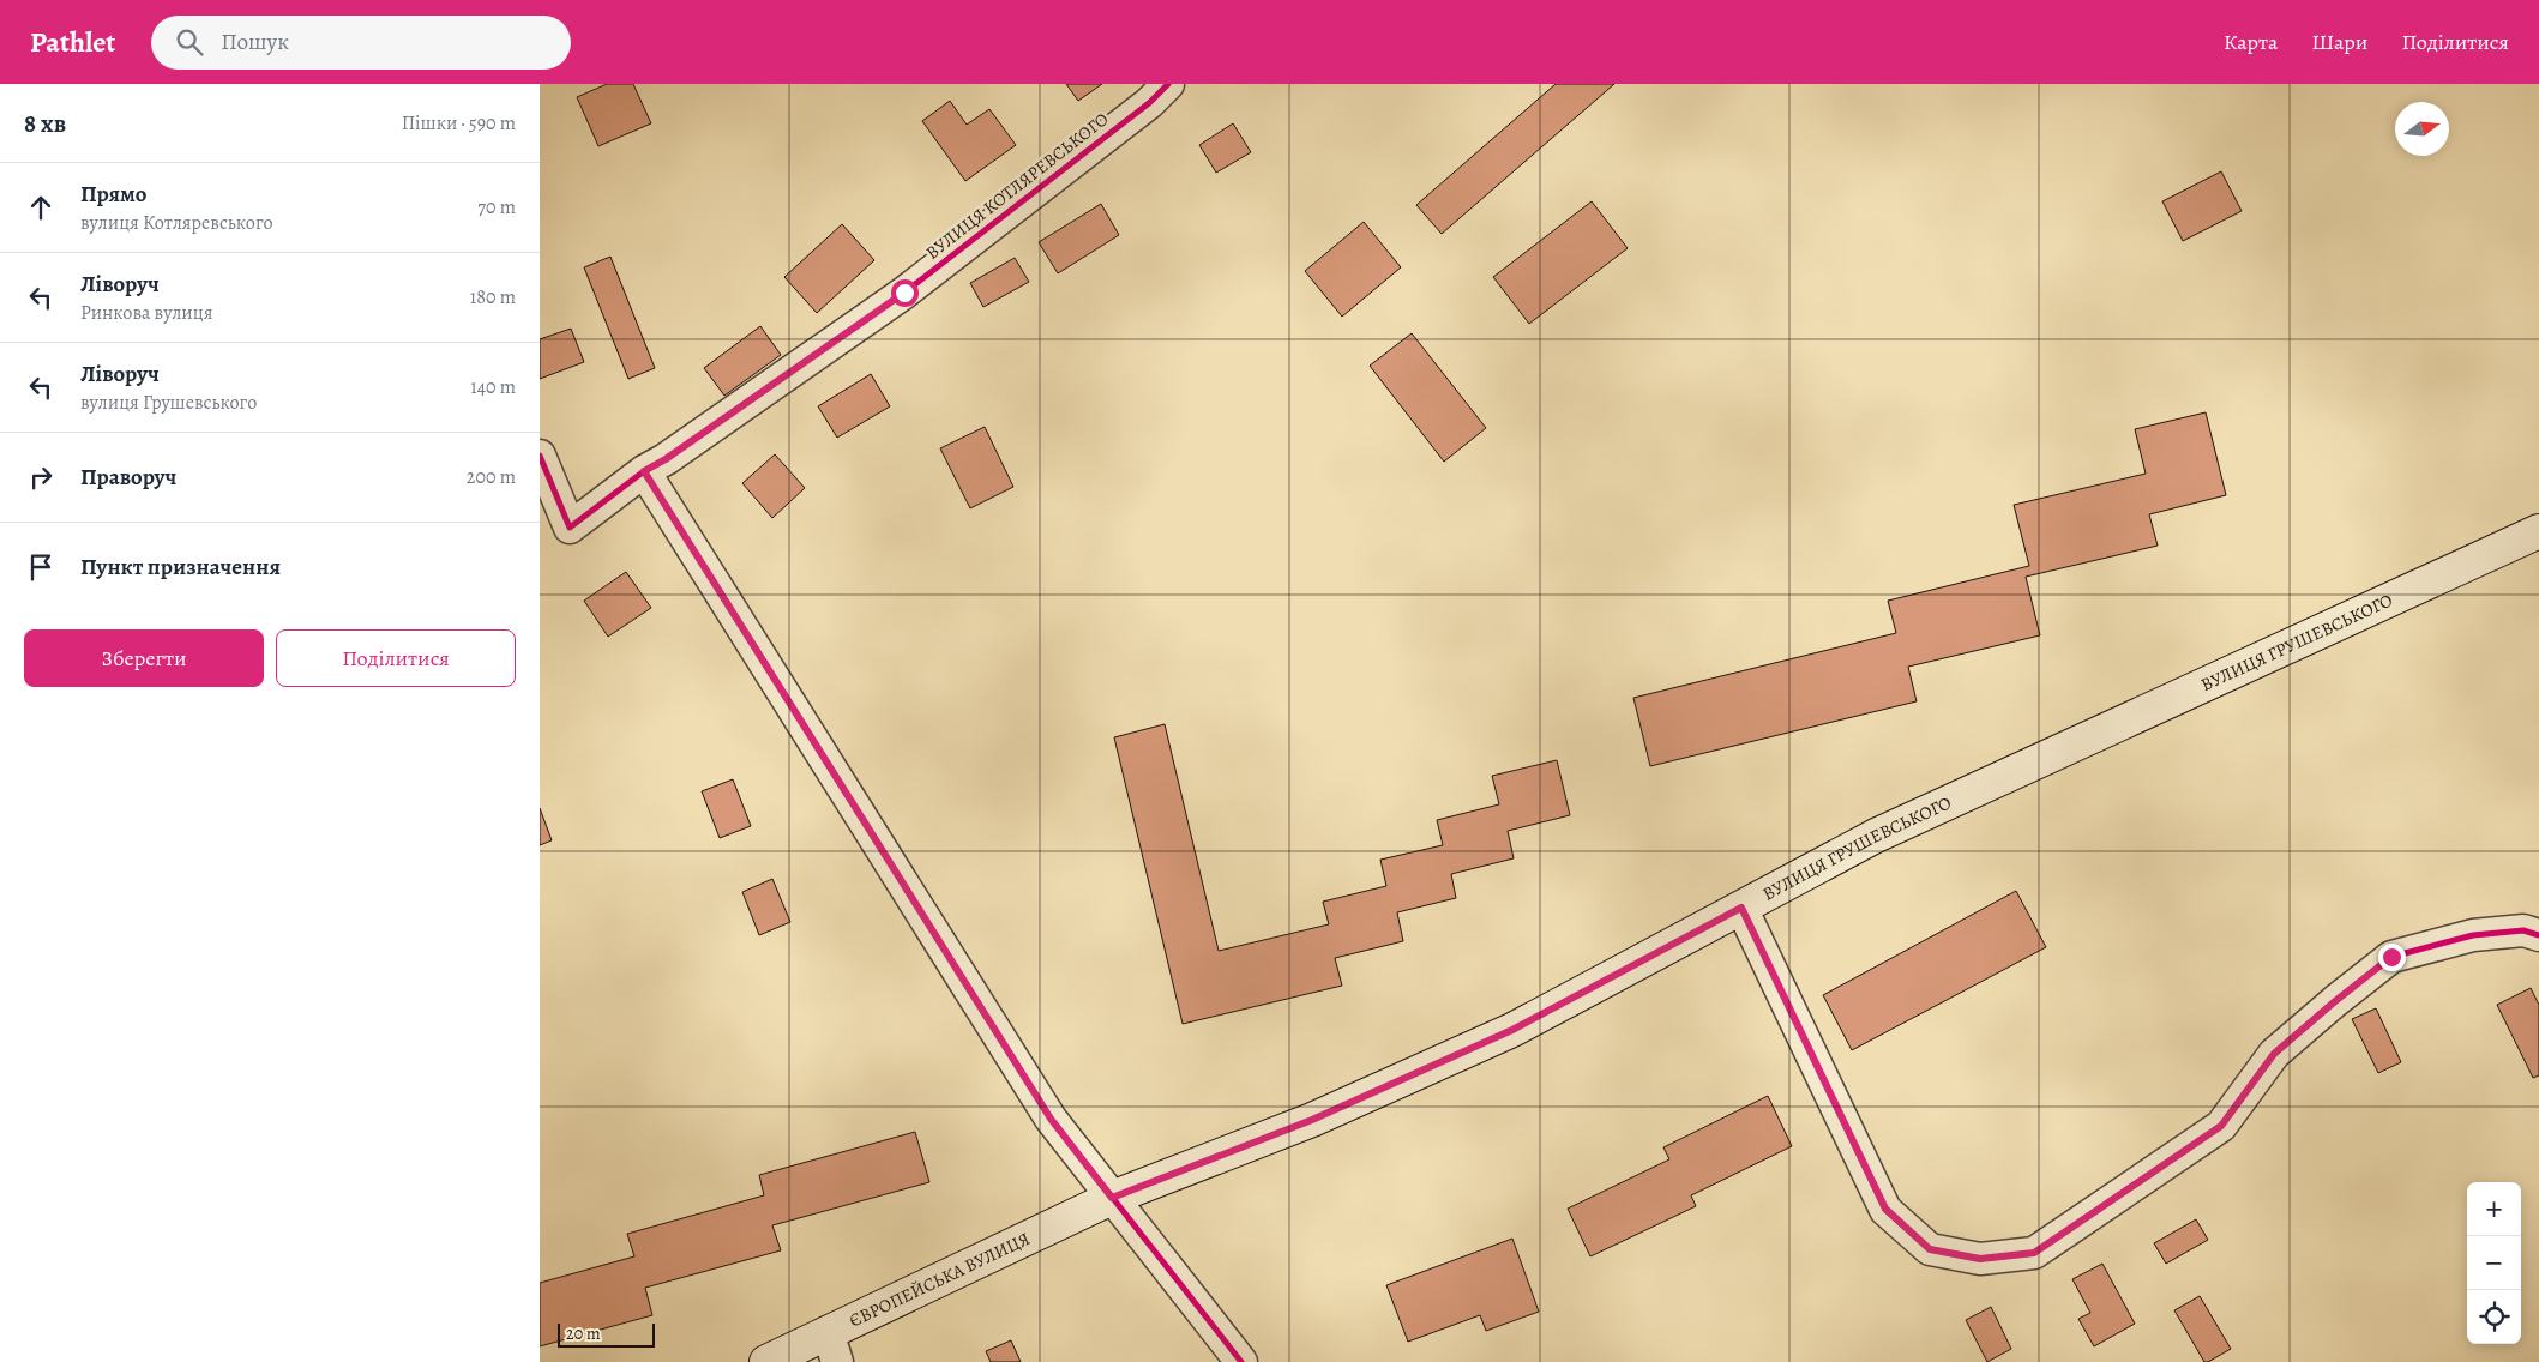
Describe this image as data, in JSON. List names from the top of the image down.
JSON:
{
  "streets": {
    "main road": ["ВУЛИЦЯ ГРУШЕВСЬКОГО", "ЄВРОПЕЙСЬКА ВУЛИЦЯ"],
    "street": ["ВУЛИЦЯ КОТЛЯРЕВСЬКОГО"]
  },
  "crossings": [
    ["ВУЛИЦЯ ГРУШЕВСЬКОГО", "ЄВРОПЕЙСЬКА ВУЛИЦЯ"]
  ],
  "scale_bar": "20 m",
  "north": "right",
  "page": {
    "header": "Pathlet",
    "search": "Пошук",
    "nav": ["Карта", "Шари", "Поділитися"],
    "heading": ["8 хв", "Пішки · 590 m"],
    "list": [
      ["Прямо", "вулиця Котляревського", "70 m"],
      ["Ліворуч", "Ринкова вулиця", "180 m"],
      ["Ліворуч", "вулиця Грушевського", "140 m"],
      ["Праворуч", "200 m"],
      "Пункт призначення"
    ],
    "buttons": ["Зберегти", "Поділитися"],
    "map_buttons": ["+", "−"],
    "scale": "20 m"
  }
}
